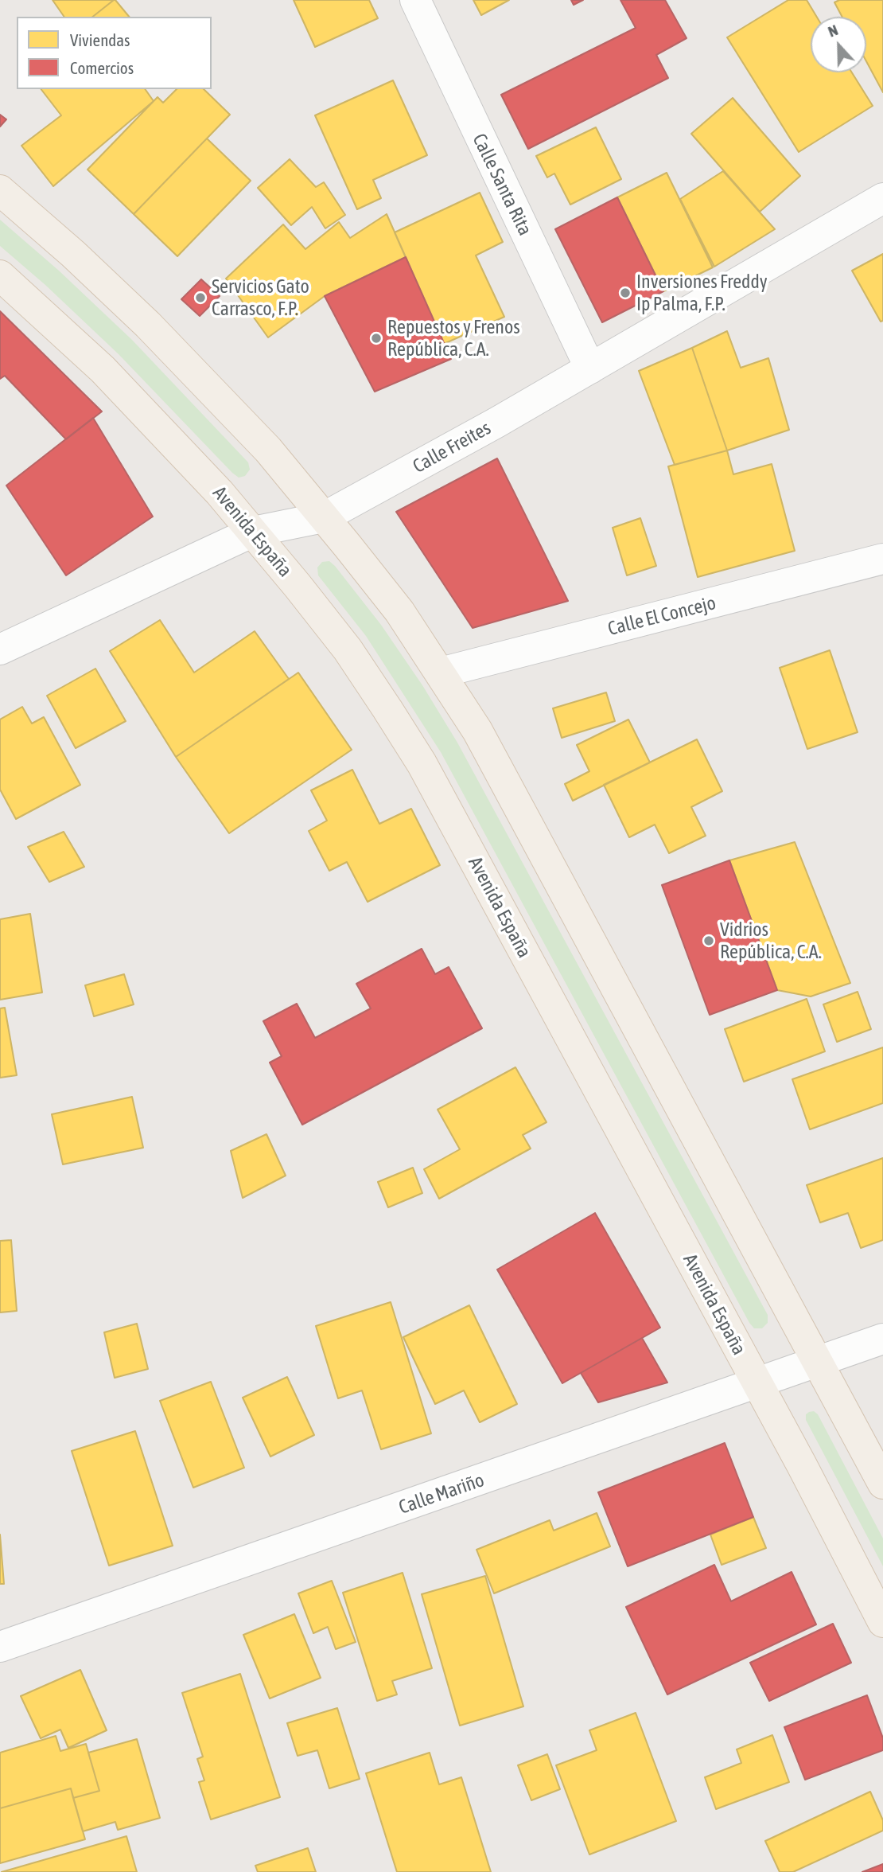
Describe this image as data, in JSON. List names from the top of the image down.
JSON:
{
  "streets": {
    "main road": ["Avenida España"],
    "street": [
      "Calle Santa Rita",
      "Calle Freites",
      "Calle El Concejo",
      "Calle Mariño"
    ]
  },
  "crossings": [
    ["Calle Santa Rita", "Calle Freites"],
    ["Calle Freites", "Avenida España"],
    ["Avenida España", "Calle Mariño"]
  ],
  "places": [
    "Inversiones Freddy Ip Palma, F.P.",
    "Servicios Gato Carrasco, F.P.",
    "Repuestos y Frenos República, C.A.",
    "Vidrios República, C.A."
  ],
  "legend": ["Viviendas", "Comercios"],
  "north": "top"
}
